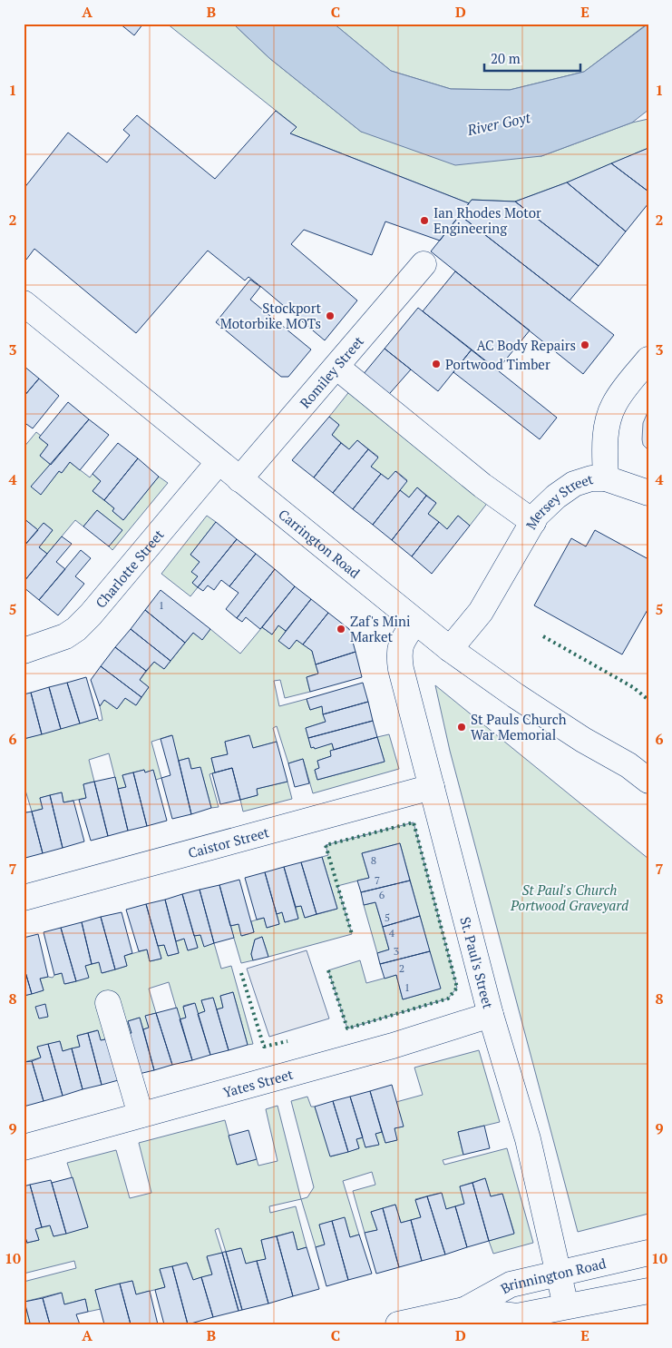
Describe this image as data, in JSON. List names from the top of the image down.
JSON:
{
  "streets": {
    "street": [
      "Romiley Street",
      "Mersey Street",
      "Carrington Road",
      "Charlotte Street",
      "Caistor Street",
      "St. Paul's Street",
      "Yates Street",
      "Brinnington Road"
    ]
  },
  "crossings": [
    ["Romiley Street", "Carrington Road"],
    ["Mersey Street", "Carrington Road"],
    ["Carrington Road", "Charlotte Street"],
    ["Carrington Road", "St. Paul's Street"],
    ["Caistor Street", "St. Paul's Street"],
    ["St. Paul's Street", "Yates Street"],
    ["St. Paul's Street", "Brinnington Road"]
  ],
  "water": ["River Goyt"],
  "parks": ["St Paul's Church Portwood Graveyard"],
  "places": [
    "Ian Rhodes Motor Engineering",
    "Stockport Motorbike MOTs",
    "AC Body Repairs",
    "Portwood Timber",
    "Zaf's Mini Market",
    "St Pauls Church War Memorial"
  ],
  "house_numbers": [
    "1",
    "8",
    "7",
    "6",
    "5",
    "4",
    "3",
    "2",
    "1"
  ],
  "scale_bar": "20 m",
  "grid": {
    "columns": [
      "A",
      "B",
      "C",
      "D",
      "E"
    ],
    "rows": [
      "1",
      "2",
      "3",
      "4",
      "5",
      "6",
      "7",
      "8",
      "9",
      "10"
    ]
  }
}
